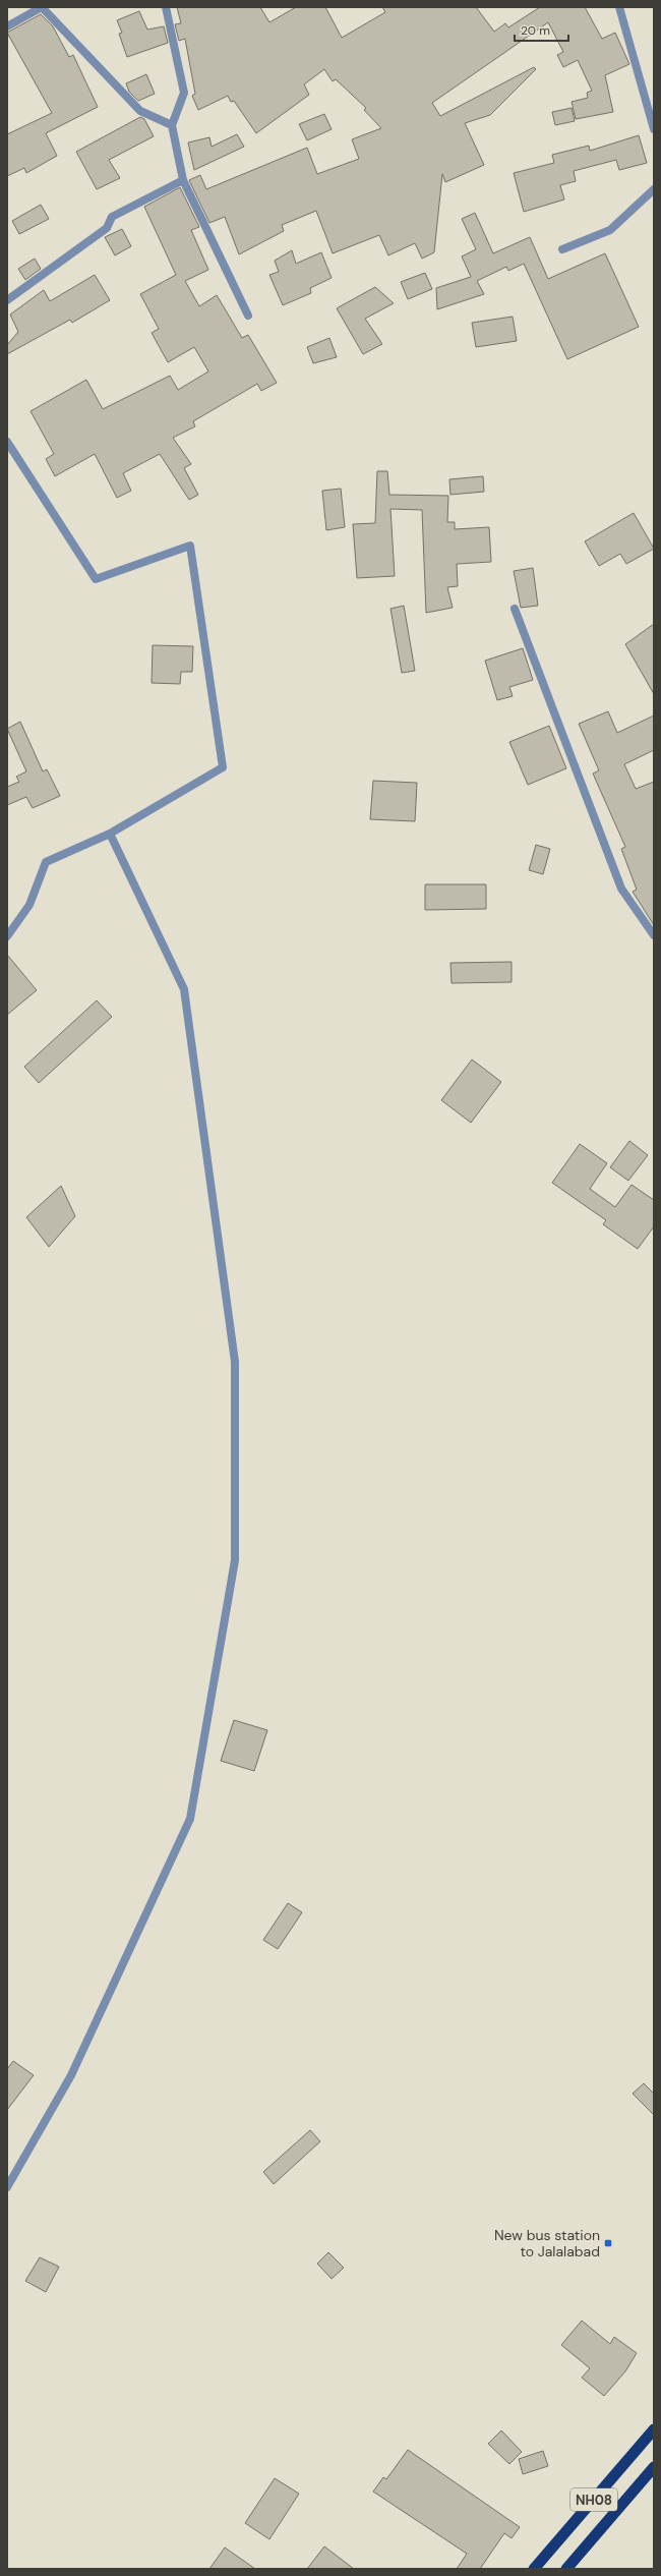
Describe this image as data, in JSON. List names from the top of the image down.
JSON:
{
  "streets": {
    "highway": ["NH08"]
  },
  "places": {
    "transit": ["New bus station to Jalalabad"]
  },
  "scale_bar": "20 m"
}
